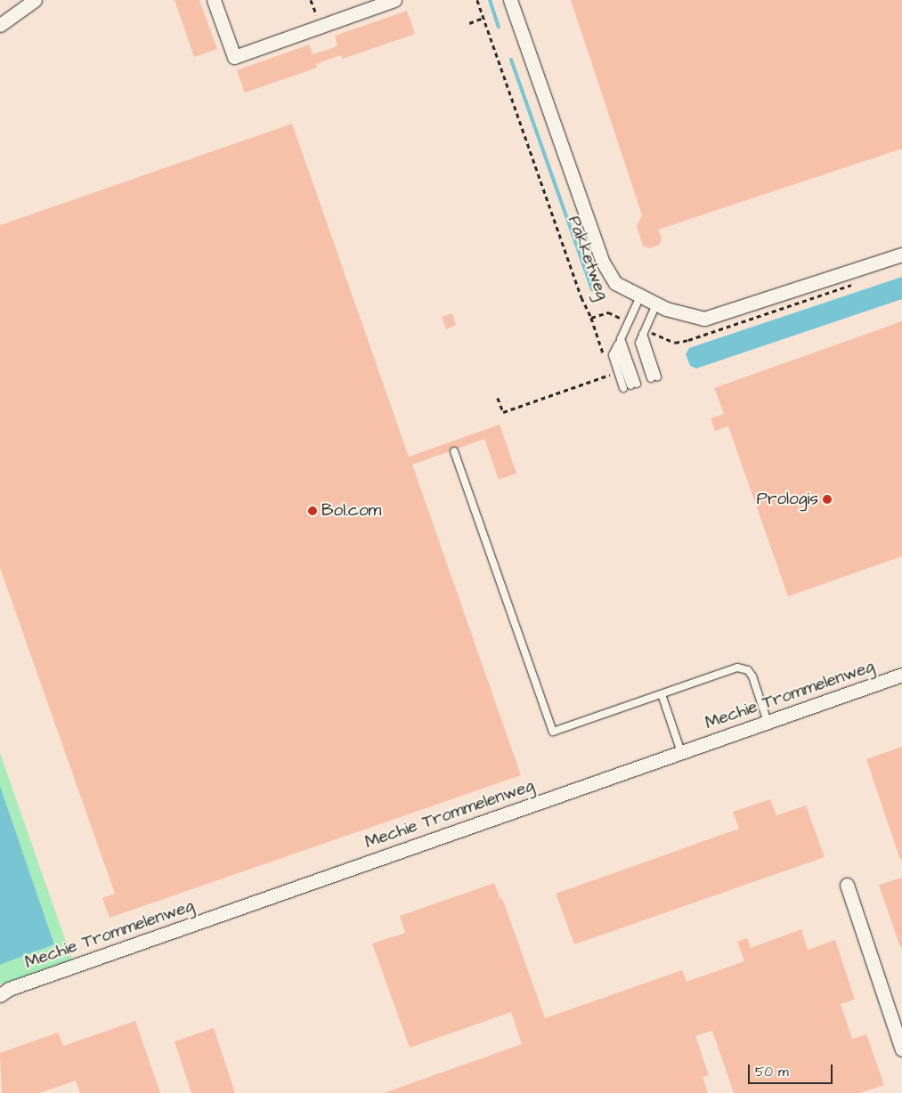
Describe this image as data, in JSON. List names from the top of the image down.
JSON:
{
  "streets": {
    "street": ["Pakketweg", "Mechie Trommelenweg"]
  },
  "places": ["Prologis", "Bol.com"],
  "scale_bar": "50 m"
}
